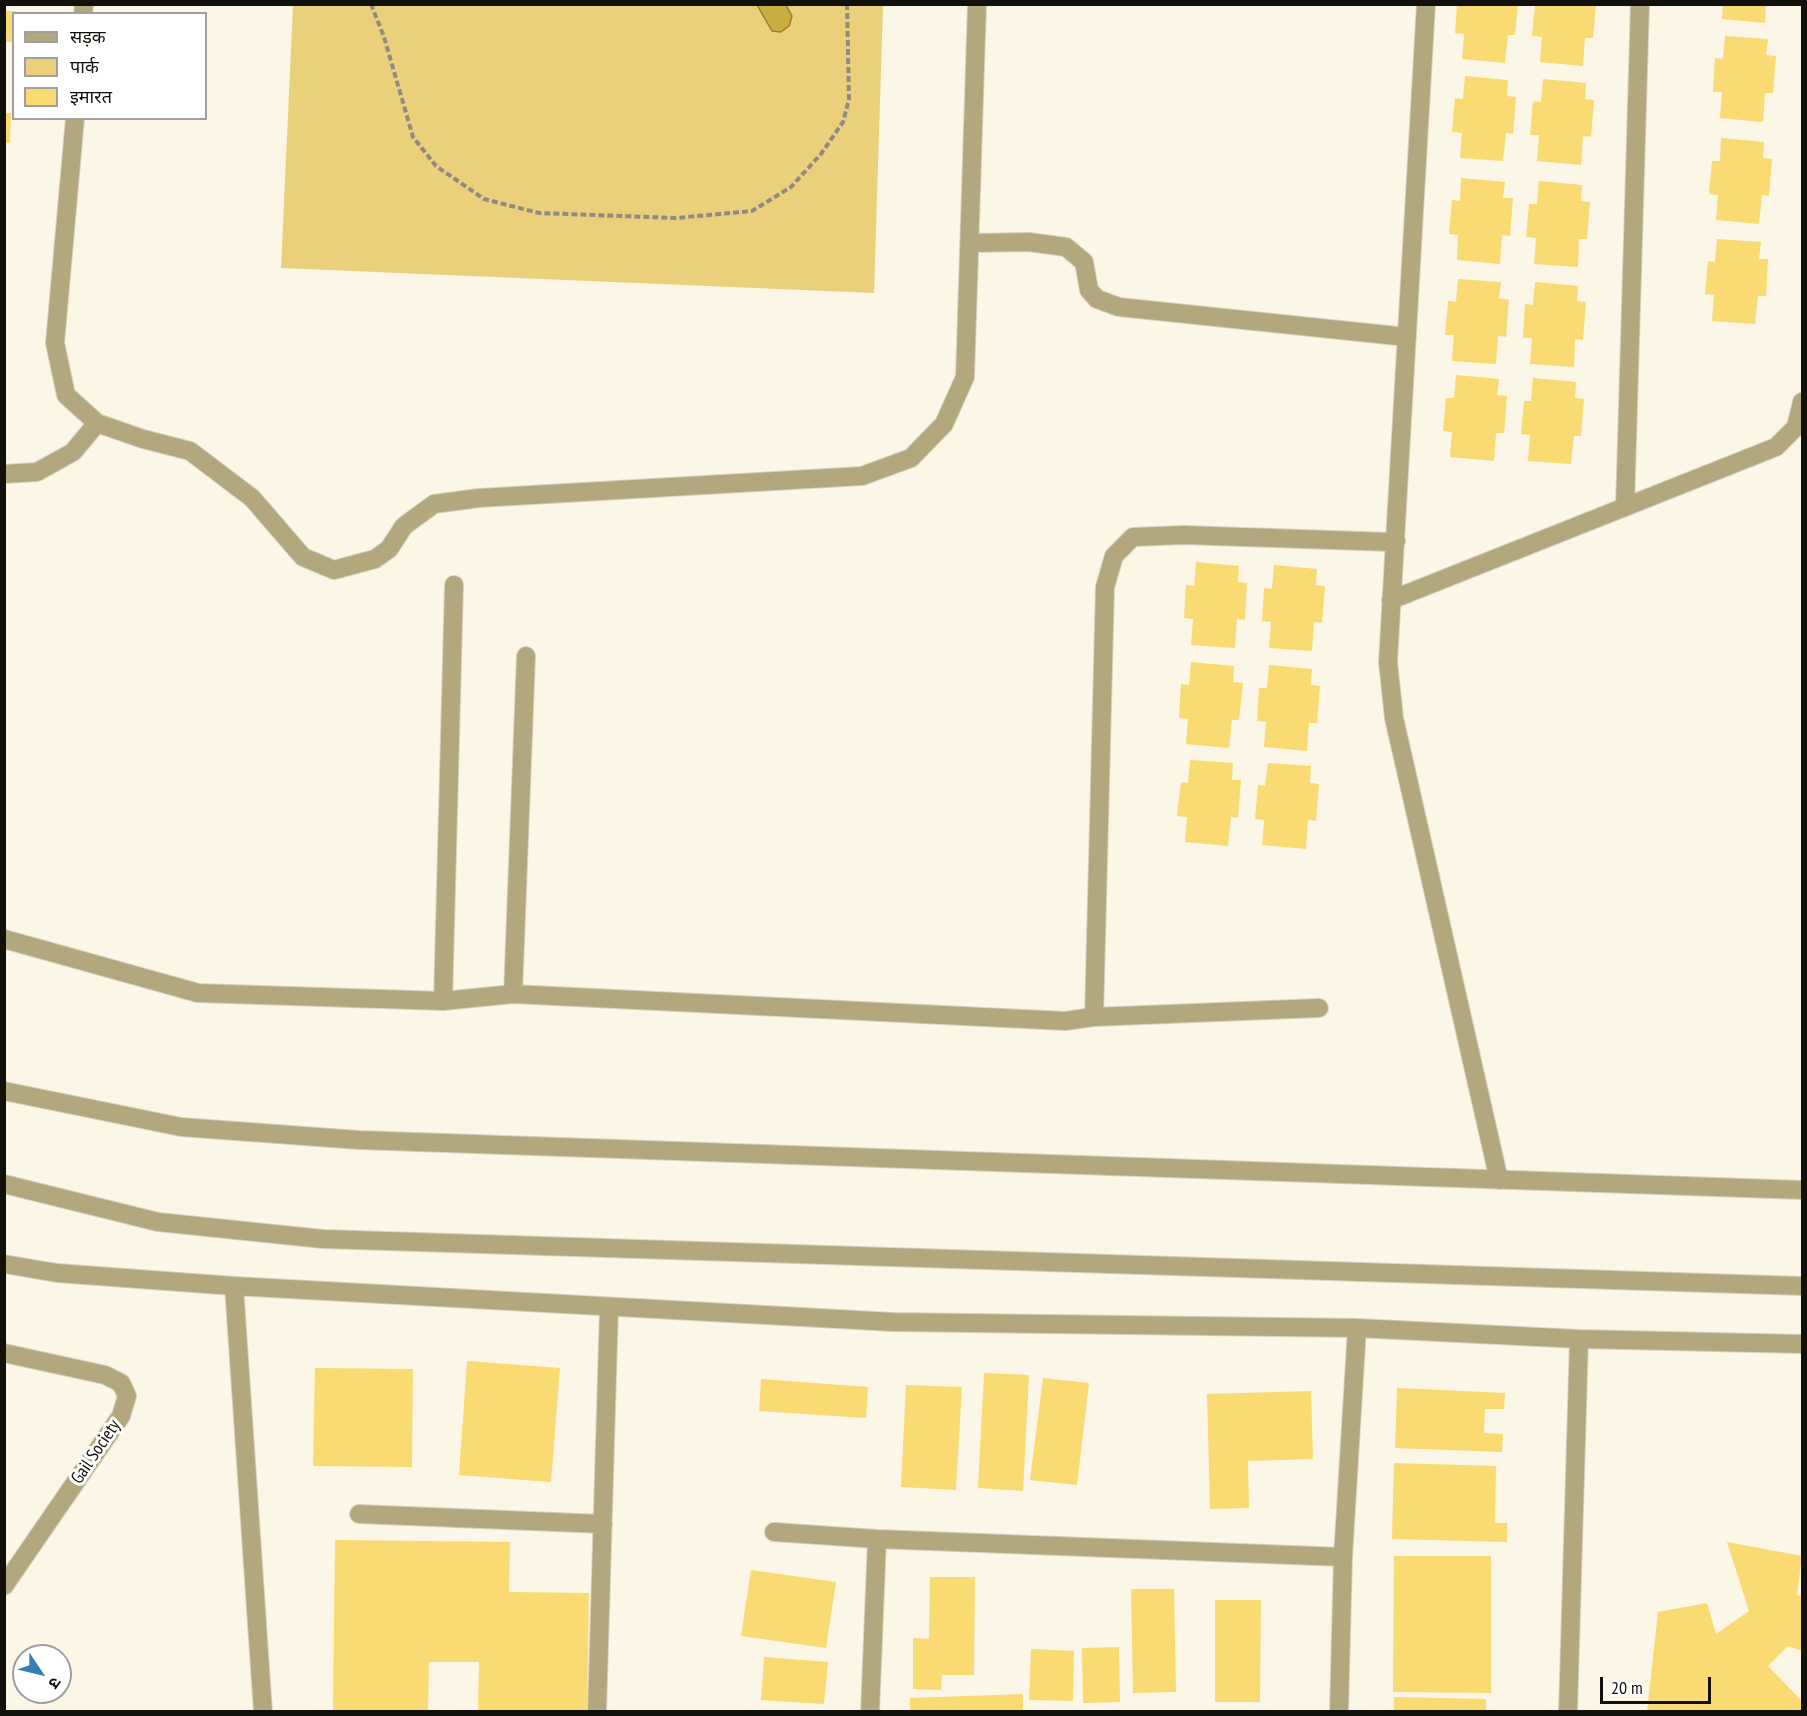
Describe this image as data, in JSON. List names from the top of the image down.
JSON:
{
  "streets": {
    "street": ["Gail Society"]
  },
  "legend": ["सड़क", "पार्क", "इमारत"],
  "scale_bar": "20 m",
  "north": "bottom right"
}
